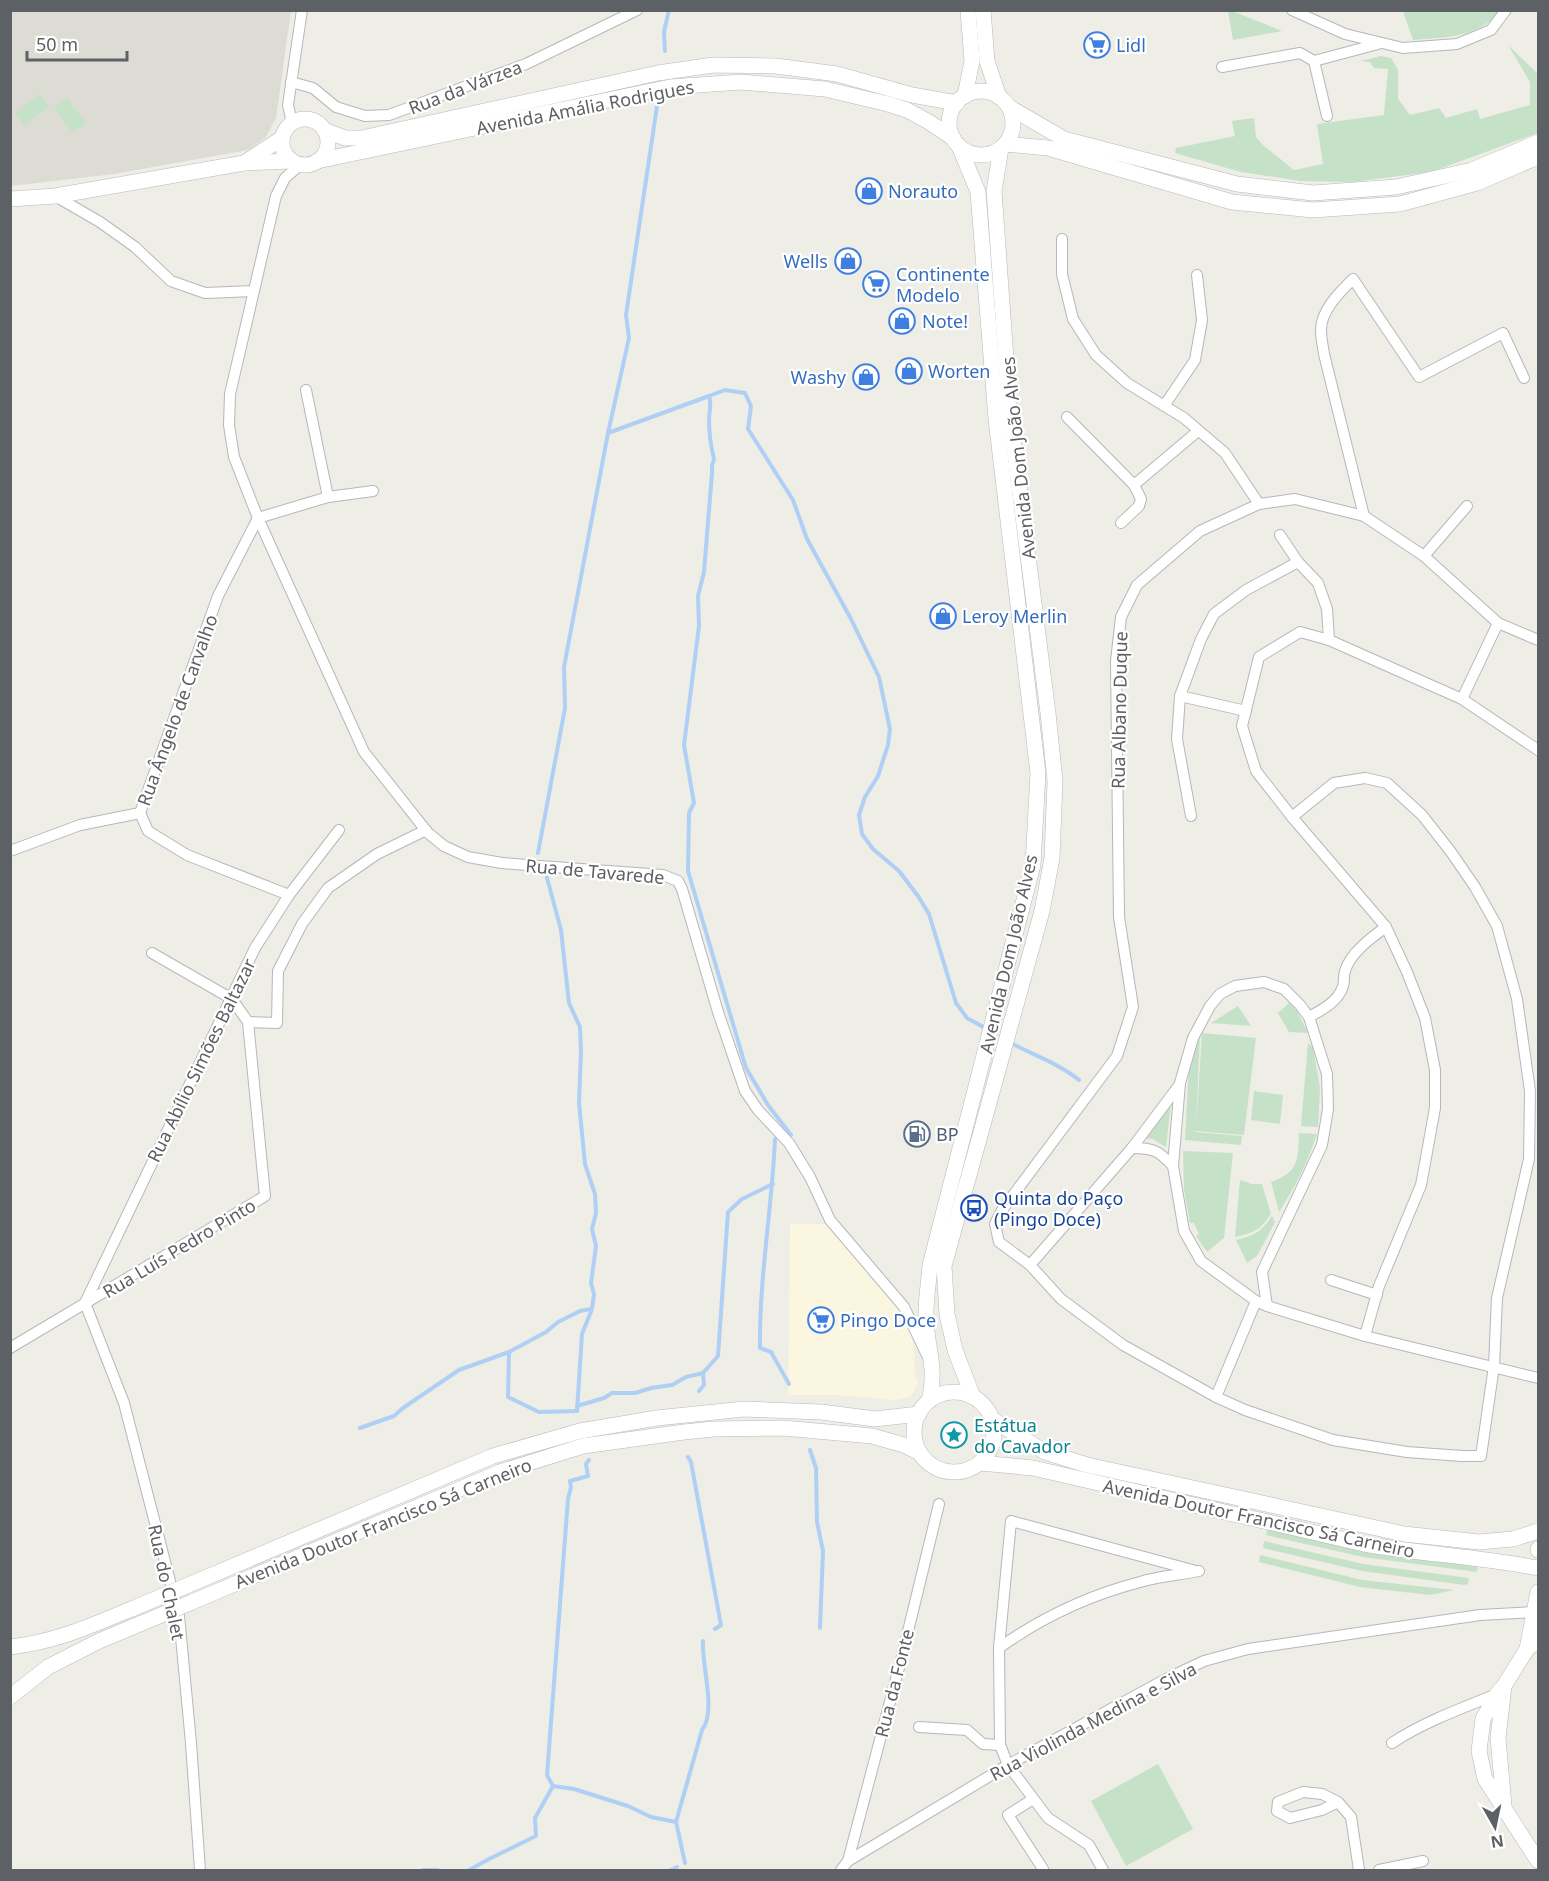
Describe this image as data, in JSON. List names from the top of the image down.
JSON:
{
  "streets": {
    "main road": ["Avenida Amália Rodrigues", "Avenida Dom João Alves", "Avenida Doutor Francisco Sá Carneiro"],
    "street": [
      "Rua da Várzea",
      "Rua Ângelo de Carvalho",
      "Rua Albano Duque",
      "Rua de Tavarede",
      "Rua Abílio Simões Baltazar",
      "Rua Luís Pedro Pinto",
      "Rua do Chalet",
      "Rua da Fonte",
      "Rua Violinda Medina e Silva"
    ]
  },
  "crossings": [
    ["Avenida Amália Rodrigues", "Avenida Dom João Alves"],
    ["Avenida Dom João Alves", "Rua de Tavarede"],
    ["Avenida Dom João Alves", "Avenida Doutor Francisco Sá Carneiro"],
    ["Rua Ângelo de Carvalho", "Rua de Tavarede"],
    ["Rua Abílio Simões Baltazar", "Rua Luís Pedro Pinto"],
    ["Rua Abílio Simões Baltazar", "Rua do Chalet"],
    ["Rua Luís Pedro Pinto", "Rua do Chalet"],
    ["Rua da Fonte", "Rua Violinda Medina e Silva"]
  ],
  "places": {
    "supermarket": ["Lidl", "Continente Modelo", "Pingo Doce"],
    "shop": [
      "Norauto",
      "Wells",
      "Note!",
      "Worten",
      "Washy",
      "Leroy Merlin"
    ],
    "fuel station": ["BP"],
    "bus stop": ["Quinta do Paço (Pingo Doce)"],
    "place": ["Estátua do Cavador"]
  },
  "scale_bar": "50 m",
  "north": "bottom"
}
